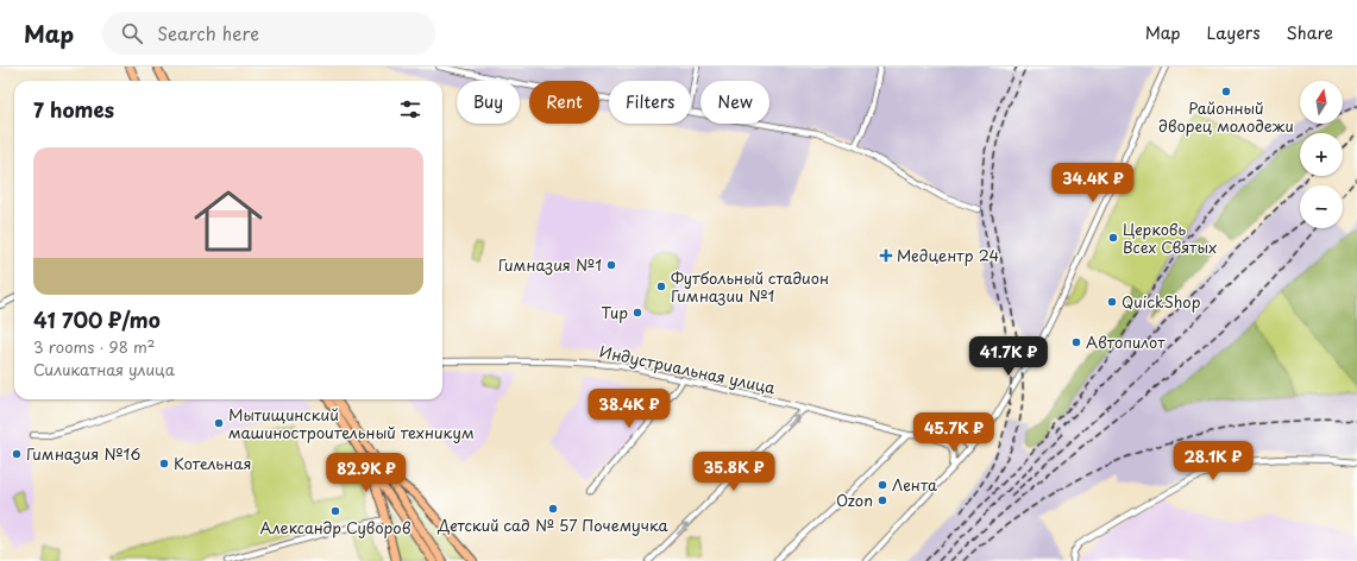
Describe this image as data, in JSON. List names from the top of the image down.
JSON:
{
  "streets": {
    "street": ["Индустриальная улица"]
  },
  "places": {
    "other": [
      "Районный дворец молодежи",
      "Церковь Всех Святых",
      "Гимназия №1",
      "Футбольный стадион Гимназии №1",
      "QuickShop",
      "Тир",
      "Автопилот",
      "Мытищинский машиностроительный техникум",
      "Гимназия №16",
      "Котельная",
      "Лента",
      "Ozon",
      "Детский сад № 57 Почемучка",
      "Александр Суворов"
    ],
    "health": ["Медцентр 24"]
  },
  "north": "top",
  "page": {
    "header": "Map",
    "search": "Search here",
    "nav": ["Map", "Layers", "Share"],
    "map_buttons": ["+", "−"],
    "chip": [
      "Buy",
      "Rent",
      "Filters",
      "New"
    ],
    "heading": "7 homes",
    "list": [
      {
        "name": "41 700 ₽/mo",
        "note": "3 rooms · 98 m² · Силикатная улица"
      }
    ],
    "price": [
      "34.4K ₽",
      "41.7K ₽",
      "38.4K ₽",
      "45.7K ₽",
      "28.1K ₽",
      "35.8K ₽",
      "82.9K ₽"
    ]
  }
}
